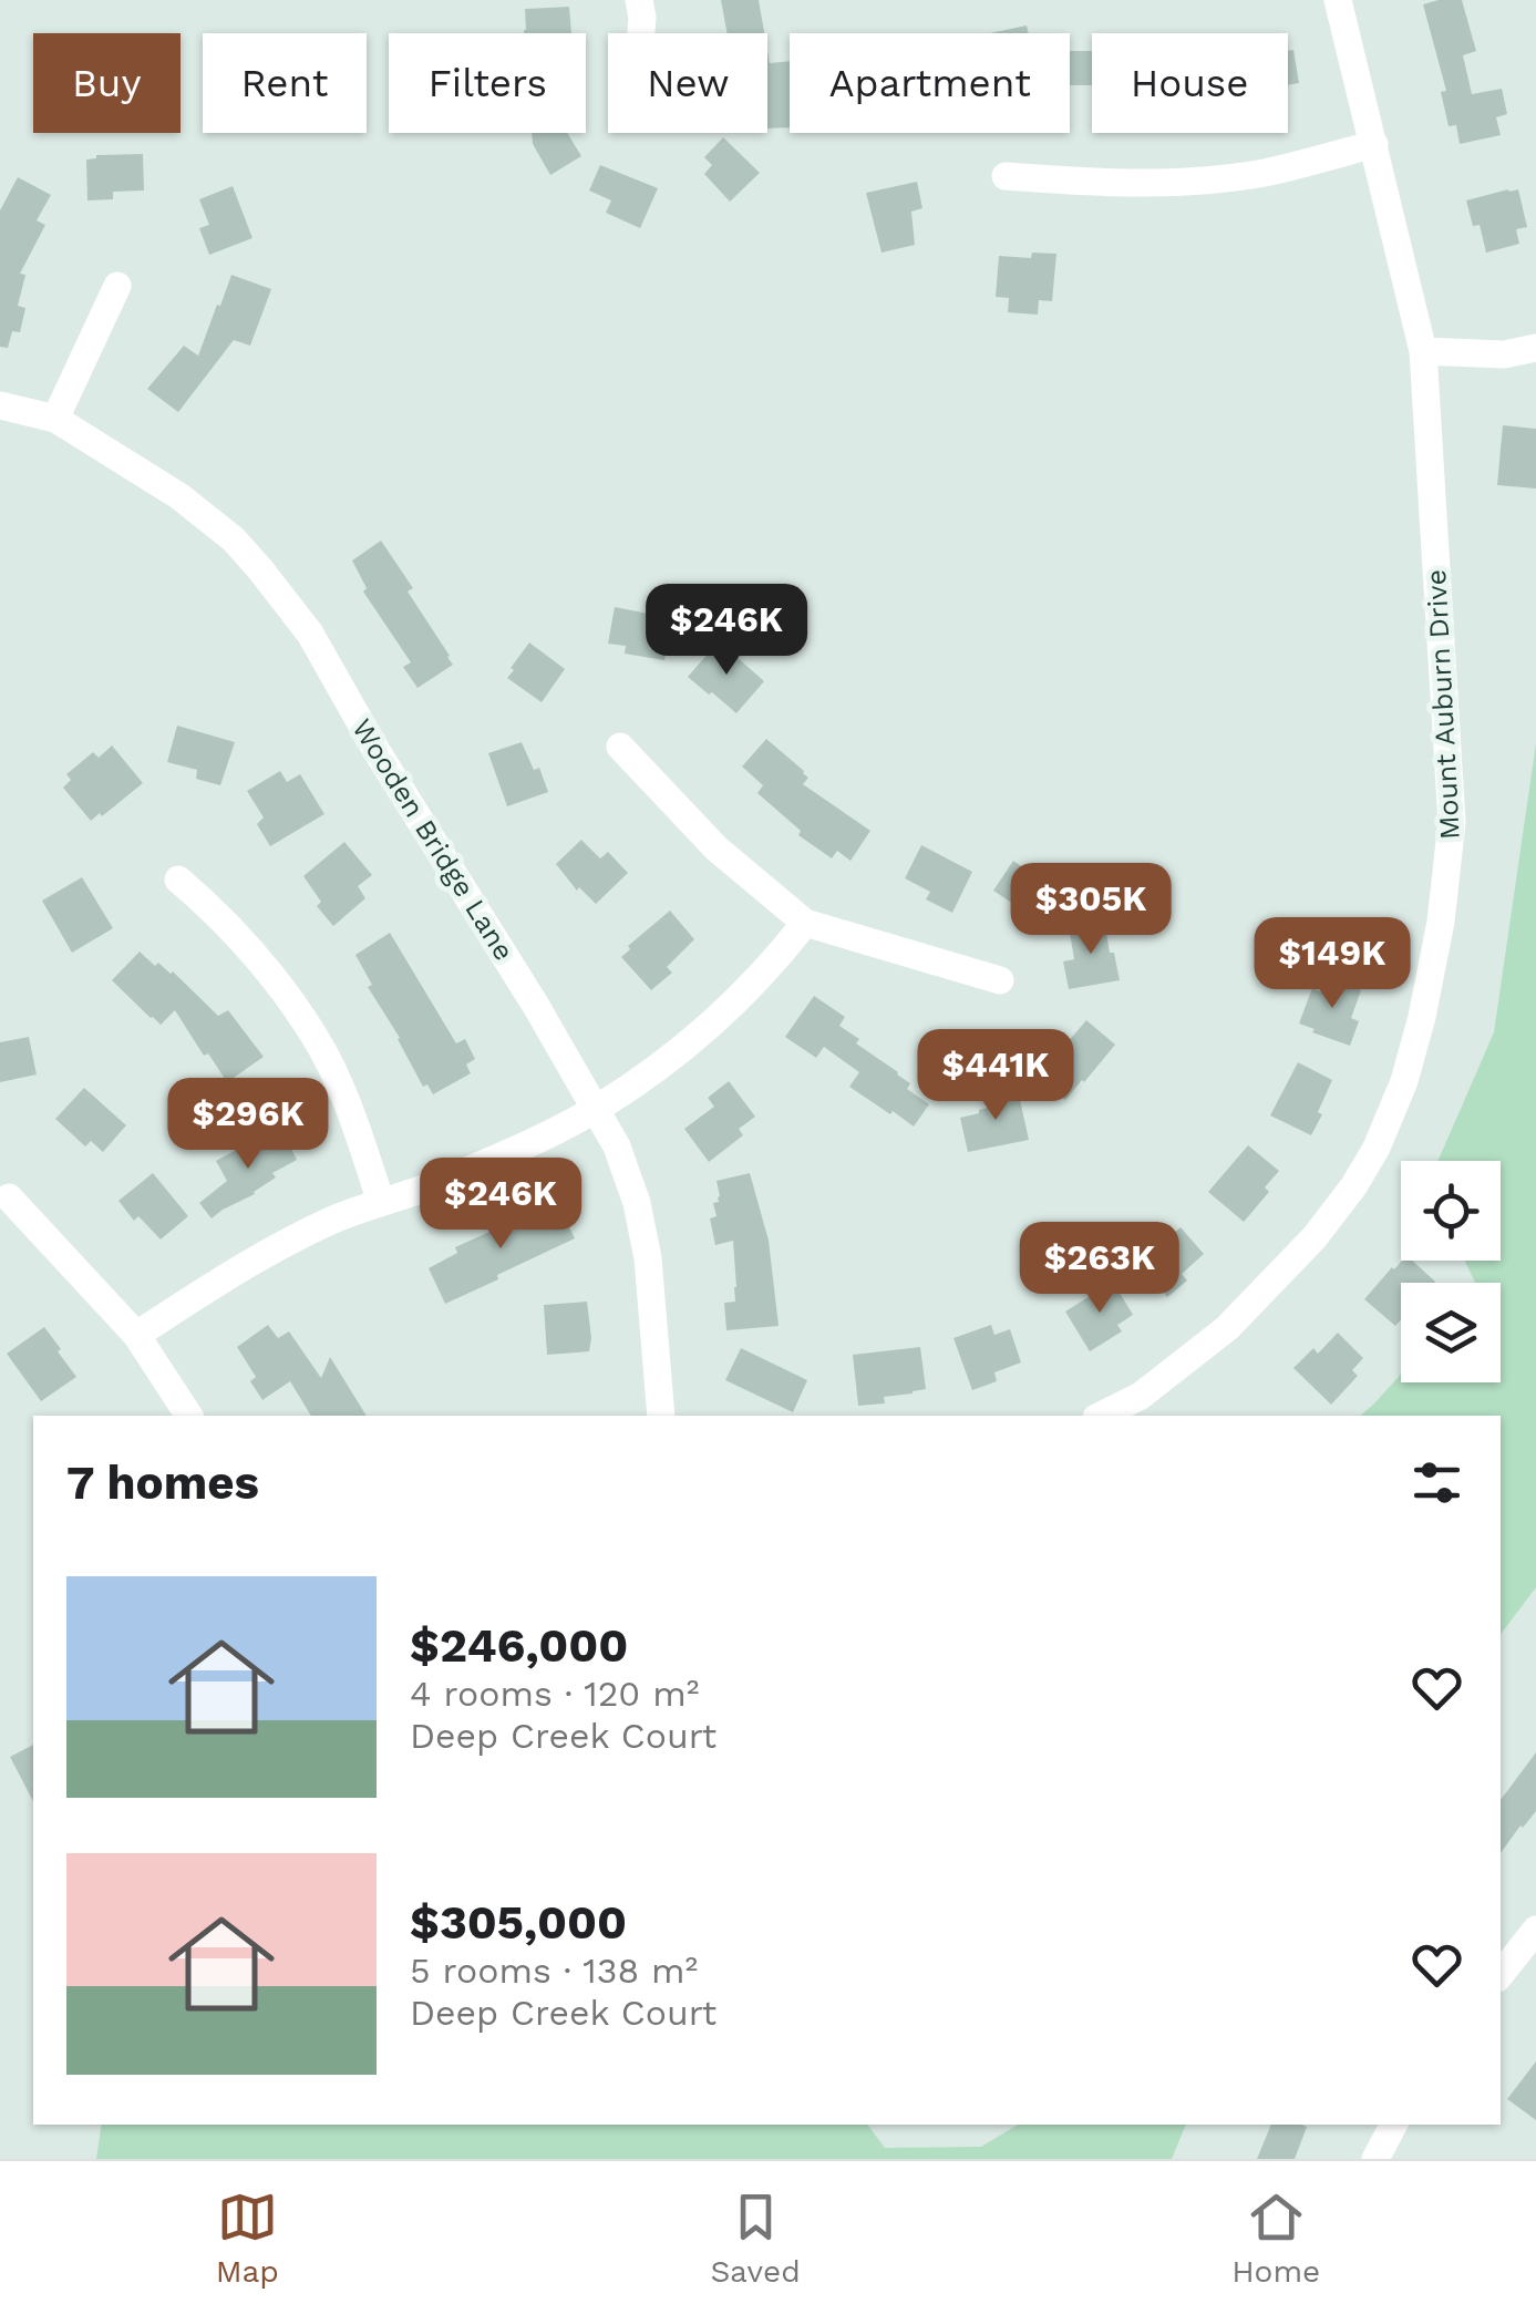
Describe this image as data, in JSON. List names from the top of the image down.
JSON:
{
  "streets": {
    "street": ["Mount Auburn Drive", "Wooden Bridge Lane"]
  },
  "page": {
    "chip": [
      "Buy",
      "Rent",
      "Filters",
      "New",
      "Apartment",
      "House"
    ],
    "price": [
      "$246K",
      "$305K",
      "$149K",
      "$441K",
      "$296K",
      "$246K",
      "$263K"
    ],
    "heading": "7 homes",
    "list": [
      {
        "name": "$246,000",
        "note": "4 rooms · 120 m² · Deep Creek Court"
      },
      {
        "name": "$305,000",
        "note": "5 rooms · 138 m² · Deep Creek Court"
      }
    ],
    "tabs": ["Map", "Saved", "Home"]
  }
}
